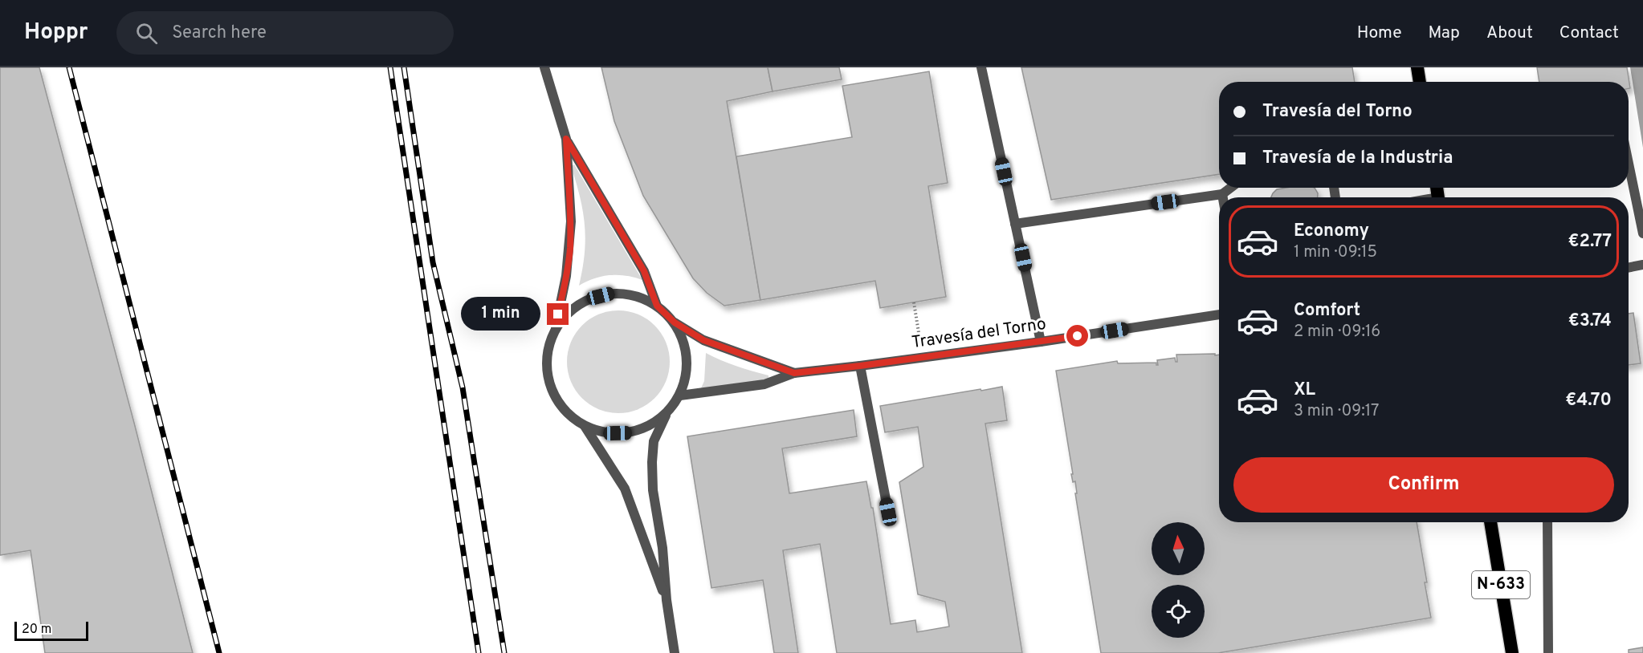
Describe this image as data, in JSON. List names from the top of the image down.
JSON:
{
  "streets": {
    "highway": ["N-633"],
    "street": ["Travesía del Torno"]
  },
  "scale_bar": "20 m",
  "north": "top",
  "page": {
    "header": "Hoppr",
    "search": "Search here",
    "nav": [
      "Home",
      "Map",
      "About",
      "Contact"
    ],
    "banner": ["Travesía del Torno", "Travesía de la Industria"],
    "list": [
      {
        "name": "Economy",
        "note": "1 min · 09:15",
        "value": "€2.77"
      },
      {
        "name": "Comfort",
        "note": "2 min · 09:16",
        "value": "€3.74"
      },
      {
        "name": "XL",
        "note": "3 min · 09:17",
        "value": "€4.70"
      }
    ],
    "bubble": "1 min",
    "buttons": "Confirm",
    "scale": "20 m"
  }
}
